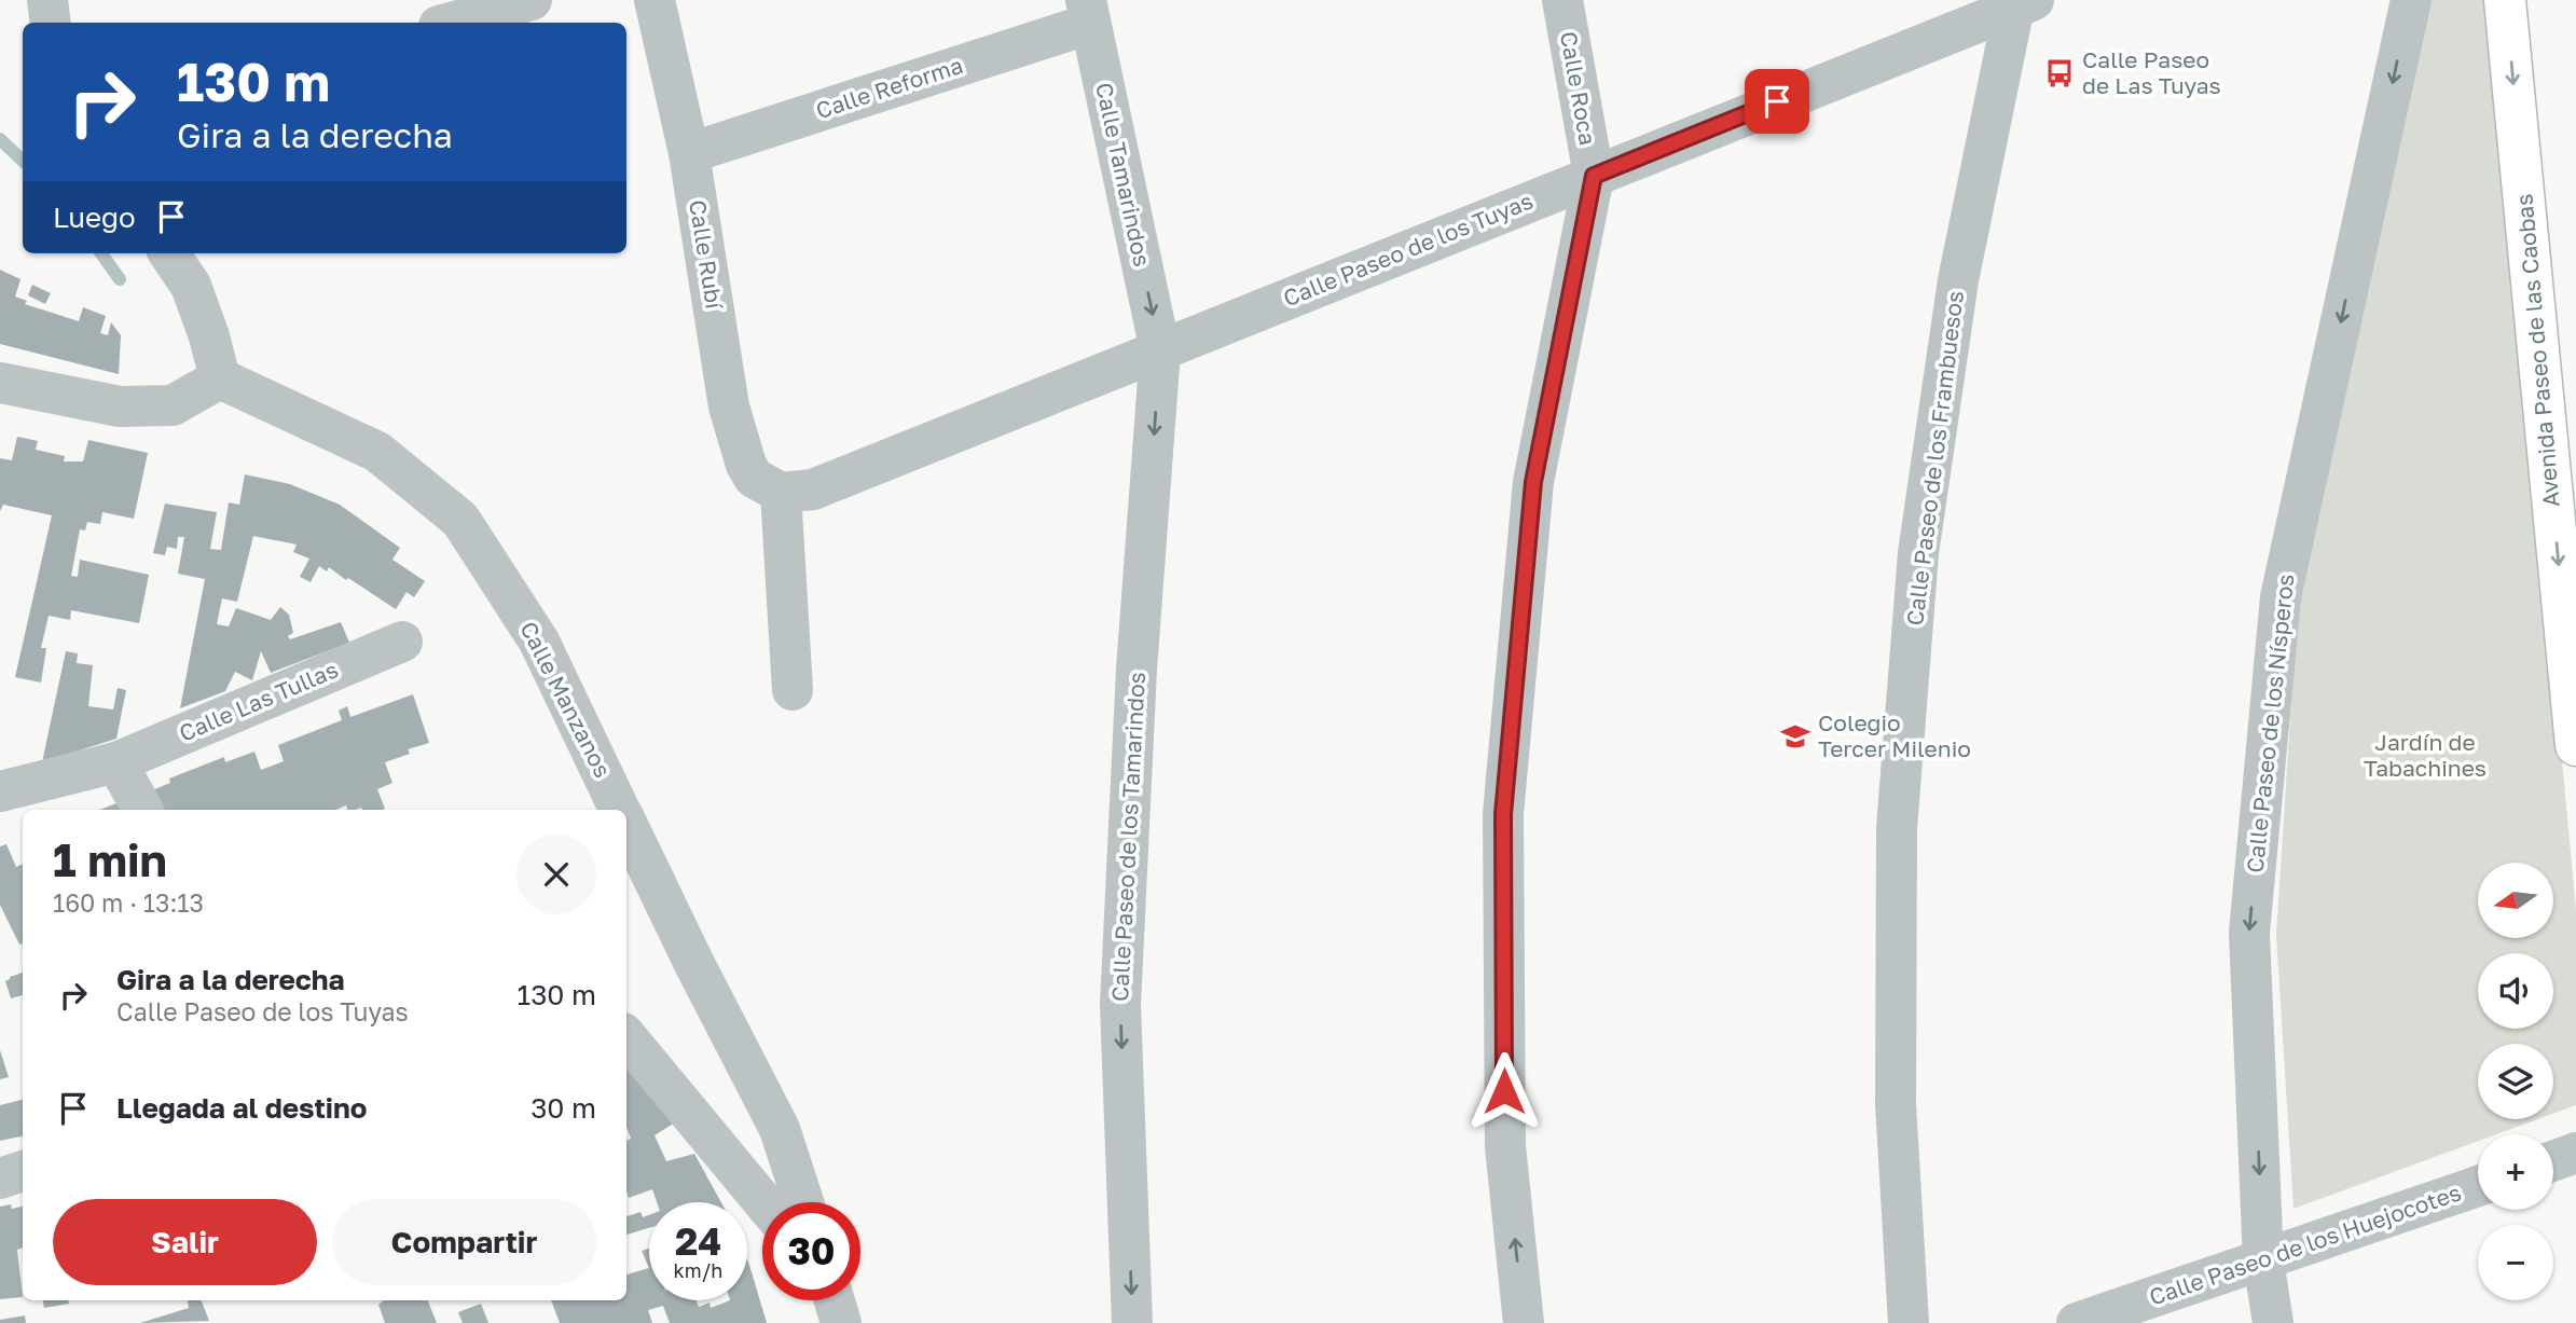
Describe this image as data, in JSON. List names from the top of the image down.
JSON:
{
  "streets": {
    "main road": ["Avenida Paseo de las Caobas"],
    "street": [
      "Calle Reforma",
      "Calle Roca",
      "Calle Tamarindos",
      "Calle Paseo de los Tuyas",
      "Calle Rubí",
      "Calle Paseo de los Frambuesos",
      "Calle Manzanos",
      "Calle Las Tullas",
      "Calle Paseo de los Nísperos",
      "Calle Paseo de los Tamarindos",
      "Calle Paseo de los Huejocotes"
    ]
  },
  "crossings": [
    ["Calle Reforma", "Calle Tamarindos"],
    ["Calle Reforma", "Calle Rubí"],
    ["Calle Roca", "Calle Paseo de los Tuyas"],
    ["Calle Tamarindos", "Calle Paseo de los Tuyas"],
    ["Calle Tamarindos", "Calle Paseo de los Tamarindos"],
    ["Calle Paseo de los Tuyas", "Calle Rubí"],
    ["Calle Paseo de los Tuyas", "Calle Paseo de los Frambuesos"],
    ["Calle Paseo de los Tuyas", "Calle Paseo de los Tamarindos"],
    ["Calle Paseo de los Nísperos", "Calle Paseo de los Huejocotes"]
  ],
  "one_way": [
    "Calle Tamarindos",
    "Avenida Paseo de las Caobas",
    "Calle Paseo de los Nísperos",
    "Calle Paseo de los Tamarindos"
  ],
  "parks": ["Jardín de Tabachines"],
  "places": {
    "bus stop": ["Calle Paseo de Las Tuyas"],
    "school or university": ["Colegio Tercer Milenio"]
  },
  "north": "left",
  "page": {
    "turn": ["130 m", "Gira a la derecha"],
    "then": "Luego",
    "heading": ["1 min", "160 m · 13:13"],
    "map_buttons": ["+", "−"],
    "list": [
      {
        "name": "Gira a la derecha",
        "note": "Calle Paseo de los Tuyas",
        "value": "130 m"
      },
      {
        "name": "Llegada al destino",
        "value": "30 m"
      }
    ],
    "buttons": ["Salir", "Compartir"],
    "speed": "24 km/h",
    "limit": "30"
  }
}
